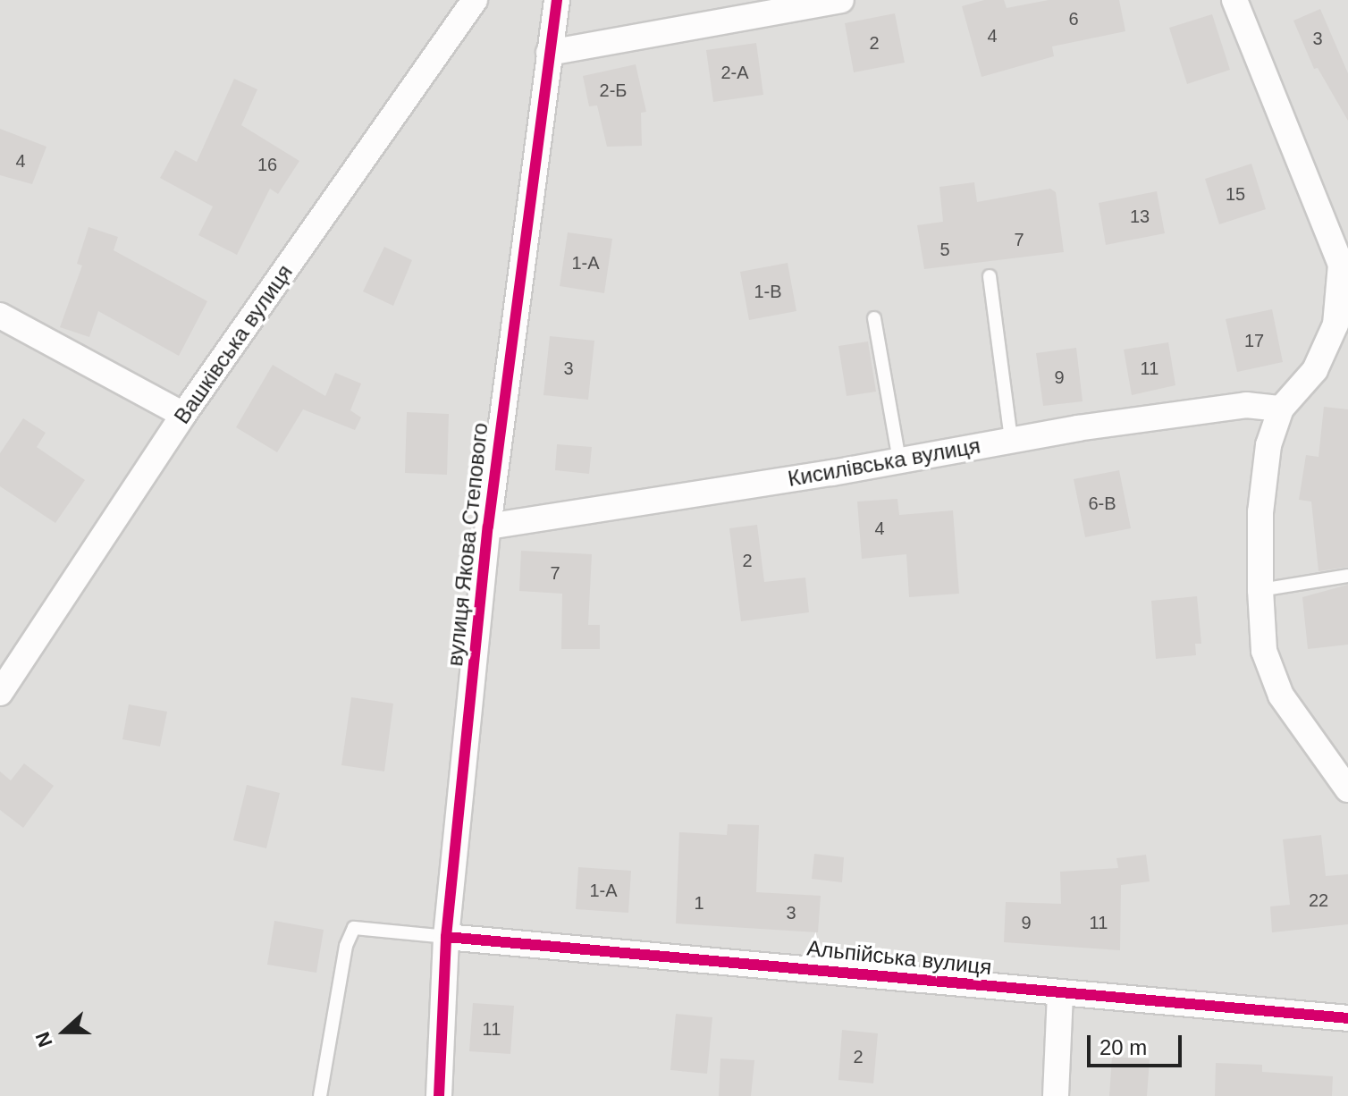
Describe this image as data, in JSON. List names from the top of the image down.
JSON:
{
  "streets": {
    "street": [
      "Вашківська вулиця",
      "Кисилівська вулиця",
      "вулиця Якова Степового",
      "Альпійська вулиця"
    ]
  },
  "crossings": [
    ["Кисилівська вулиця", "вулиця Якова Степового"],
    ["вулиця Якова Степового", "Альпійська вулиця"]
  ],
  "house_numbers": [
    "6",
    "4",
    "3",
    "2",
    "2-А",
    "2-Б",
    "4",
    "16",
    "15",
    "13",
    "7",
    "5",
    "1-А",
    "1-В",
    "17",
    "3",
    "11",
    "9",
    "6-В",
    "4",
    "2",
    "7",
    "1-А",
    "22",
    "1",
    "3",
    "9",
    "11",
    "11",
    "2"
  ],
  "scale_bar": "20 m",
  "north": "left"
}
